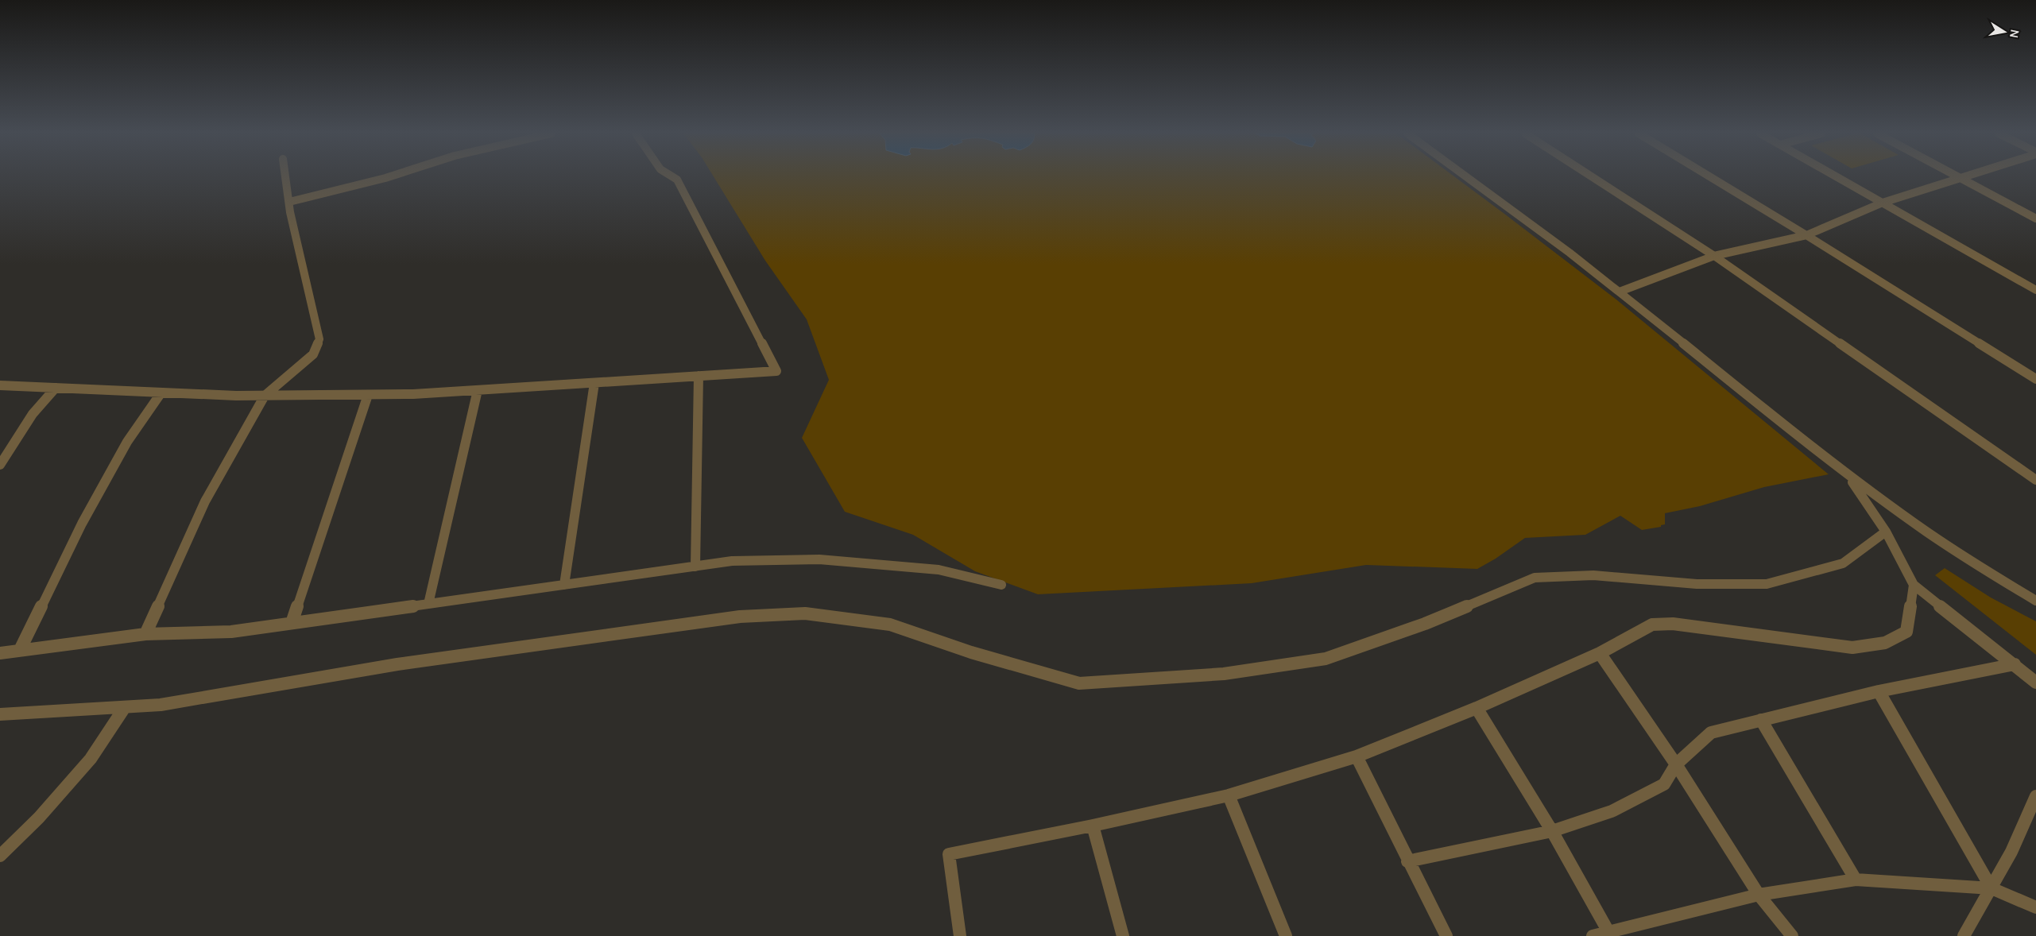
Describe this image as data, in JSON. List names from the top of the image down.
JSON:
{
  "north": "right"
}
